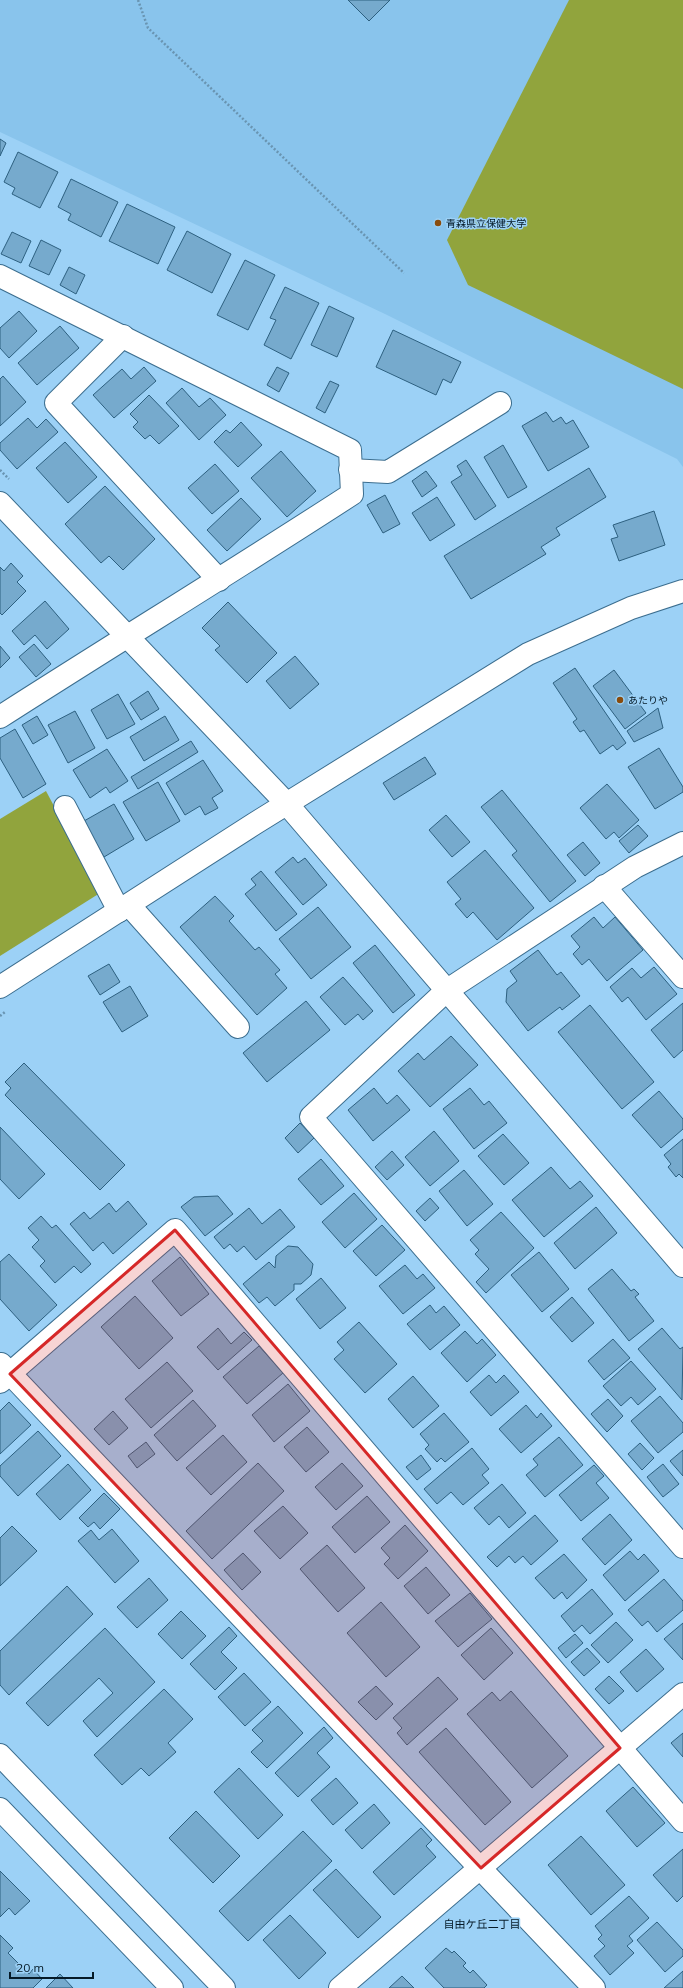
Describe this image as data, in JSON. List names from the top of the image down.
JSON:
{
  "districts": ["自由ケ丘二丁目"],
  "places": ["青森県立保健大学", "あたりや"],
  "scale_bar": "20 m"
}
